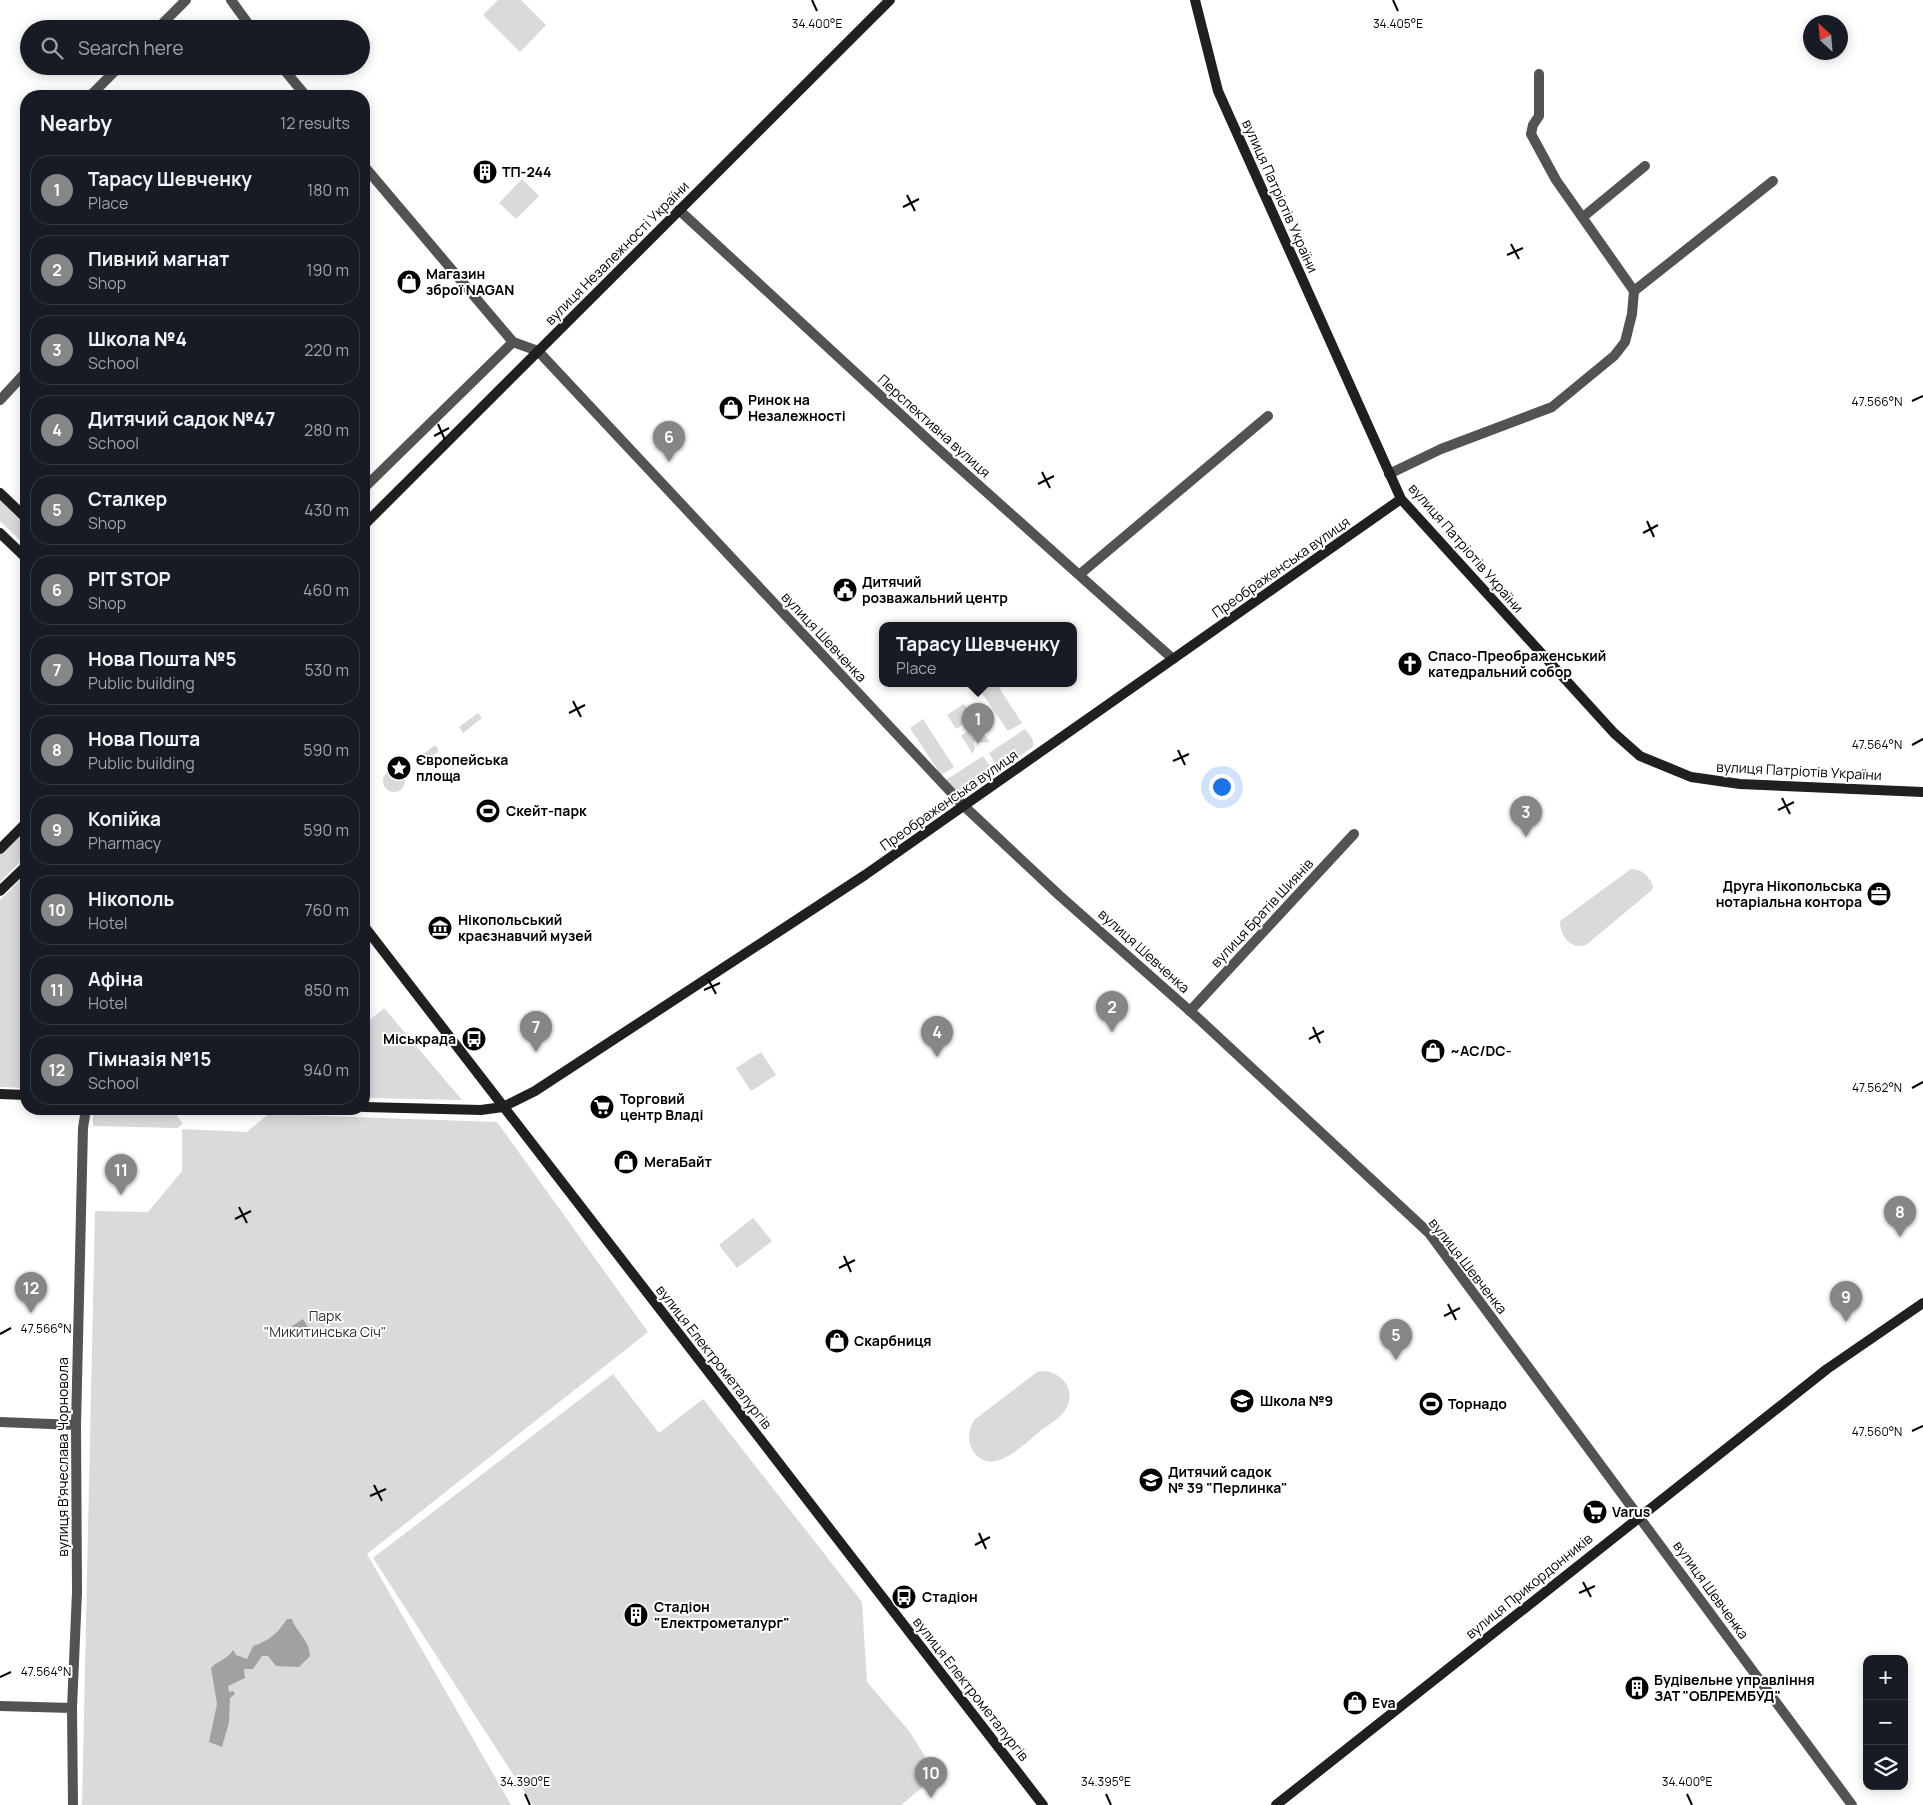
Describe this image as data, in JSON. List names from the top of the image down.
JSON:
{
  "streets": {
    "main road": [
      "вулиця Патріотів України",
      "вулиця Незалежності України",
      "Преображенська вулиця",
      "вулиця Електрометалургів",
      "вулиця Прикордонників"
    ],
    "street": [
      "Перспективна вулиця",
      "вулиця Шевченка",
      "вулиця Братів Шиянів",
      "вулиця В'ячеслава Чорновола"
    ]
  },
  "crossings": [
    ["вулиця Патріотів України", "Преображенська вулиця"],
    ["вулиця Незалежності України", "Перспективна вулиця"],
    ["вулиця Незалежності України", "вулиця Шевченка"],
    ["Перспективна вулиця", "Преображенська вулиця"],
    ["Преображенська вулиця", "вулиця Шевченка"],
    ["Преображенська вулиця", "вулиця Електрометалургів"],
    ["вулиця Шевченка", "вулиця Братів Шиянів"],
    ["вулиця Шевченка", "вулиця Прикордонників"]
  ],
  "parks": ["Парк \"Микитинська Січ\""],
  "places": {
    "building": ["ТП-244", "Стадіон \"Електрометалург\"", "Будівельне управління ЗАТ \"ОБЛРЕМБУД\""],
    "shop": [
      "Магазин зброї NAGAN",
      "Ринок на Незалежності",
      "~AC/DC-",
      "МегаБайт",
      "Скарбниця",
      "Eva"
    ],
    "public building": ["Дитячий розважальний центр"],
    "church": ["Спасо-Преображенський катедральний собор"],
    "place": ["Європейська площа"],
    "sports": ["Скейт-парк", "Торнадо"],
    "office": ["Друга Нікопольська нотаріальна контора"],
    "museum": ["Нiкопольський краєзнавчий музей"],
    "bus stop": ["Міськрада", "Стадіон"],
    "supermarket": ["Торговий центр Владі", "Varus"],
    "school or university": ["Школа №9", "Дитячий садок № 39 \"Перлинка\""]
  },
  "north": "top left",
  "page": {
    "search": "Search here",
    "heading": ["Nearby", "12 results"],
    "list": [
      {
        "mark": "1",
        "name": "Тарасу Шевченку",
        "note": "Place",
        "value": "180 m"
      },
      {
        "mark": "2",
        "name": "Пивний магнат",
        "note": "Shop",
        "value": "190 m"
      },
      {
        "mark": "3",
        "name": "Школа №4",
        "note": "School",
        "value": "220 m"
      },
      {
        "mark": "4",
        "name": "Дитячий садок №47",
        "note": "School",
        "value": "280 m"
      },
      {
        "mark": "5",
        "name": "Сталкер",
        "note": "Shop",
        "value": "430 m"
      },
      {
        "mark": "6",
        "name": "PIT STOP",
        "note": "Shop",
        "value": "460 m"
      },
      {
        "mark": "7",
        "name": "Нова Пошта №5",
        "note": "Public building",
        "value": "530 m"
      },
      {
        "mark": "8",
        "name": "Нова Пошта",
        "note": "Public building",
        "value": "590 m"
      },
      {
        "mark": "9",
        "name": "Копійка",
        "note": "Pharmacy",
        "value": "590 m"
      },
      {
        "mark": "10",
        "name": "Нікополь",
        "note": "Hotel",
        "value": "760 m"
      },
      {
        "mark": "11",
        "name": "Афіна",
        "note": "Hotel",
        "value": "850 m"
      },
      {
        "mark": "12",
        "name": "Гімназія №15",
        "note": "School",
        "value": "940 m"
      }
    ],
    "pins": [
      "6",
      "1",
      "3",
      "2",
      "7",
      "4",
      "11",
      "8",
      "12",
      "9",
      "5",
      "10"
    ],
    "popup": ["Тарасу Шевченку", "Place"],
    "map_buttons": ["+", "−"]
  },
  "coordinates": [
    "34.400°E",
    "34.405°E",
    "47.566°N",
    "47.564°N",
    "47.562°N",
    "47.560°N",
    "34.390°E",
    "34.395°E"
  ]
}
